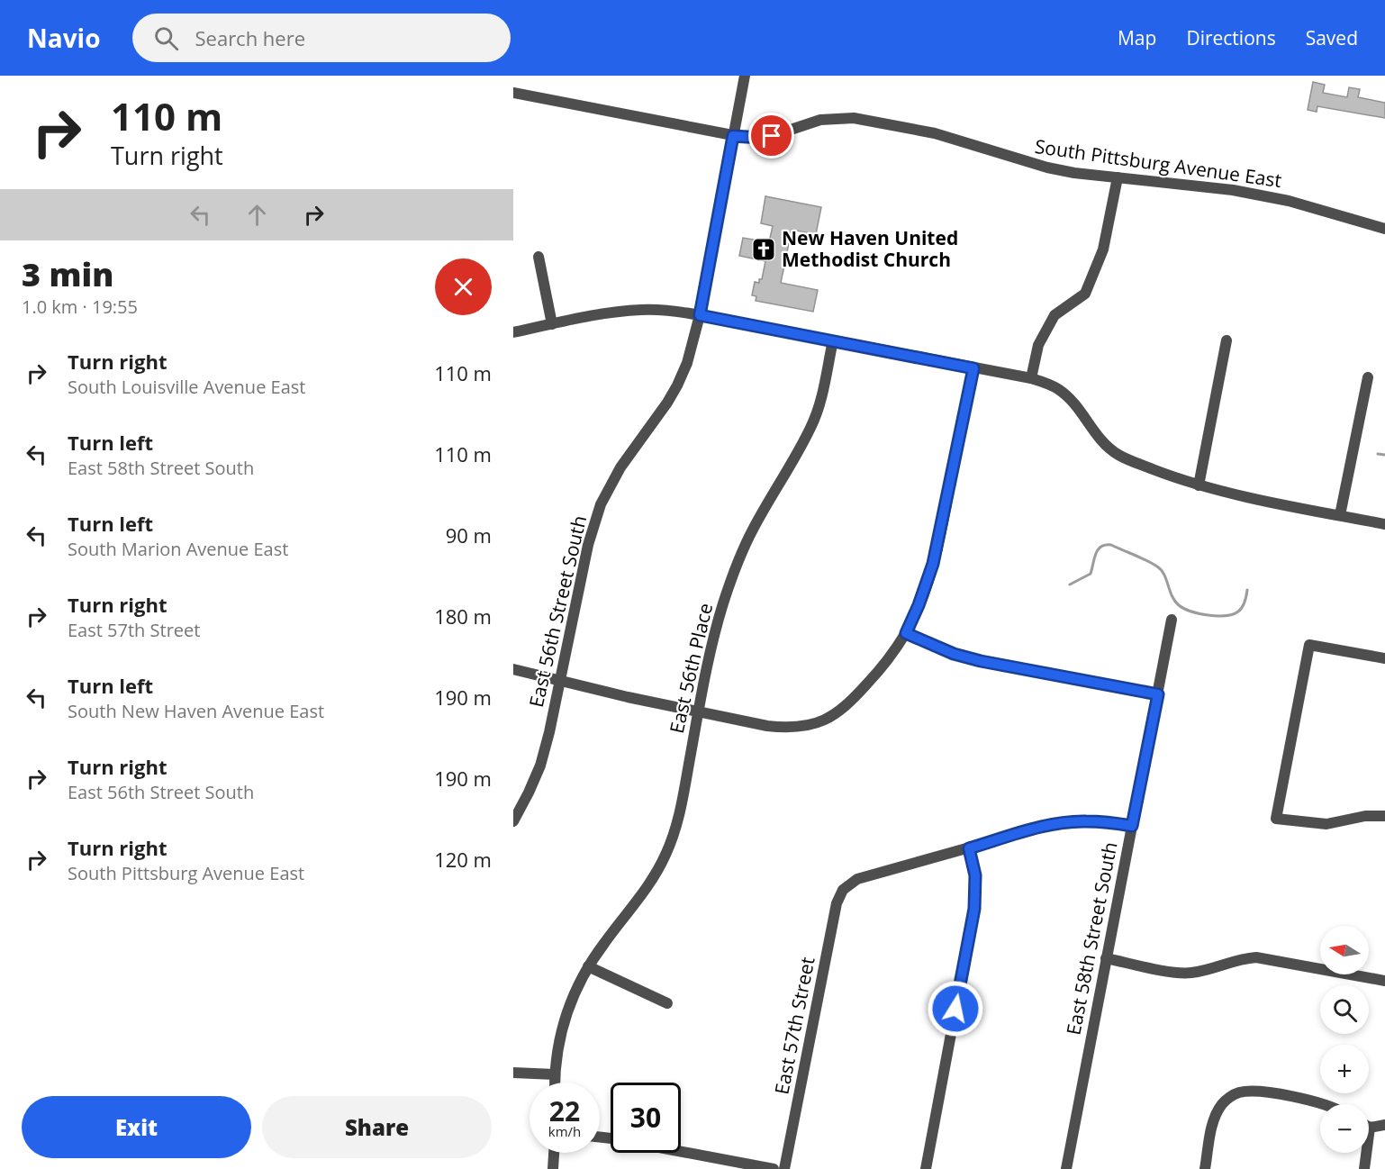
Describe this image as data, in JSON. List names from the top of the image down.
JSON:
{
  "streets": {
    "street": [
      "South Pittsburg Avenue East",
      "East 56th Street South",
      "East 56th Place",
      "East 58th Street South",
      "East 57th Street"
    ]
  },
  "crossings": [
    ["South Pittsburg Avenue East", "East 56th Street South"]
  ],
  "places": {
    "church": ["New Haven United Methodist Church"]
  },
  "north": "left",
  "page": {
    "header": "Navio",
    "search": "Search here",
    "nav": ["Map", "Directions", "Saved"],
    "turn": ["110 m", "Turn right"],
    "heading": ["3 min", "1.0 km · 19:55"],
    "list": [
      {
        "name": "Turn right",
        "note": "South Louisville Avenue East",
        "value": "110 m"
      },
      {
        "name": "Turn left",
        "note": "East 58th Street South",
        "value": "110 m"
      },
      {
        "name": "Turn left",
        "note": "South Marion Avenue East",
        "value": "90 m"
      },
      {
        "name": "Turn right",
        "note": "East 57th Street",
        "value": "180 m"
      },
      {
        "name": "Turn left",
        "note": "South New Haven Avenue East",
        "value": "190 m"
      },
      {
        "name": "Turn right",
        "note": "East 56th Street South",
        "value": "190 m"
      },
      {
        "name": "Turn right",
        "note": "South Pittsburg Avenue East",
        "value": "120 m"
      }
    ],
    "map_buttons": ["+", "−"],
    "speed": "22 km/h",
    "limit": "30",
    "buttons": ["Exit", "Share"]
  }
}
